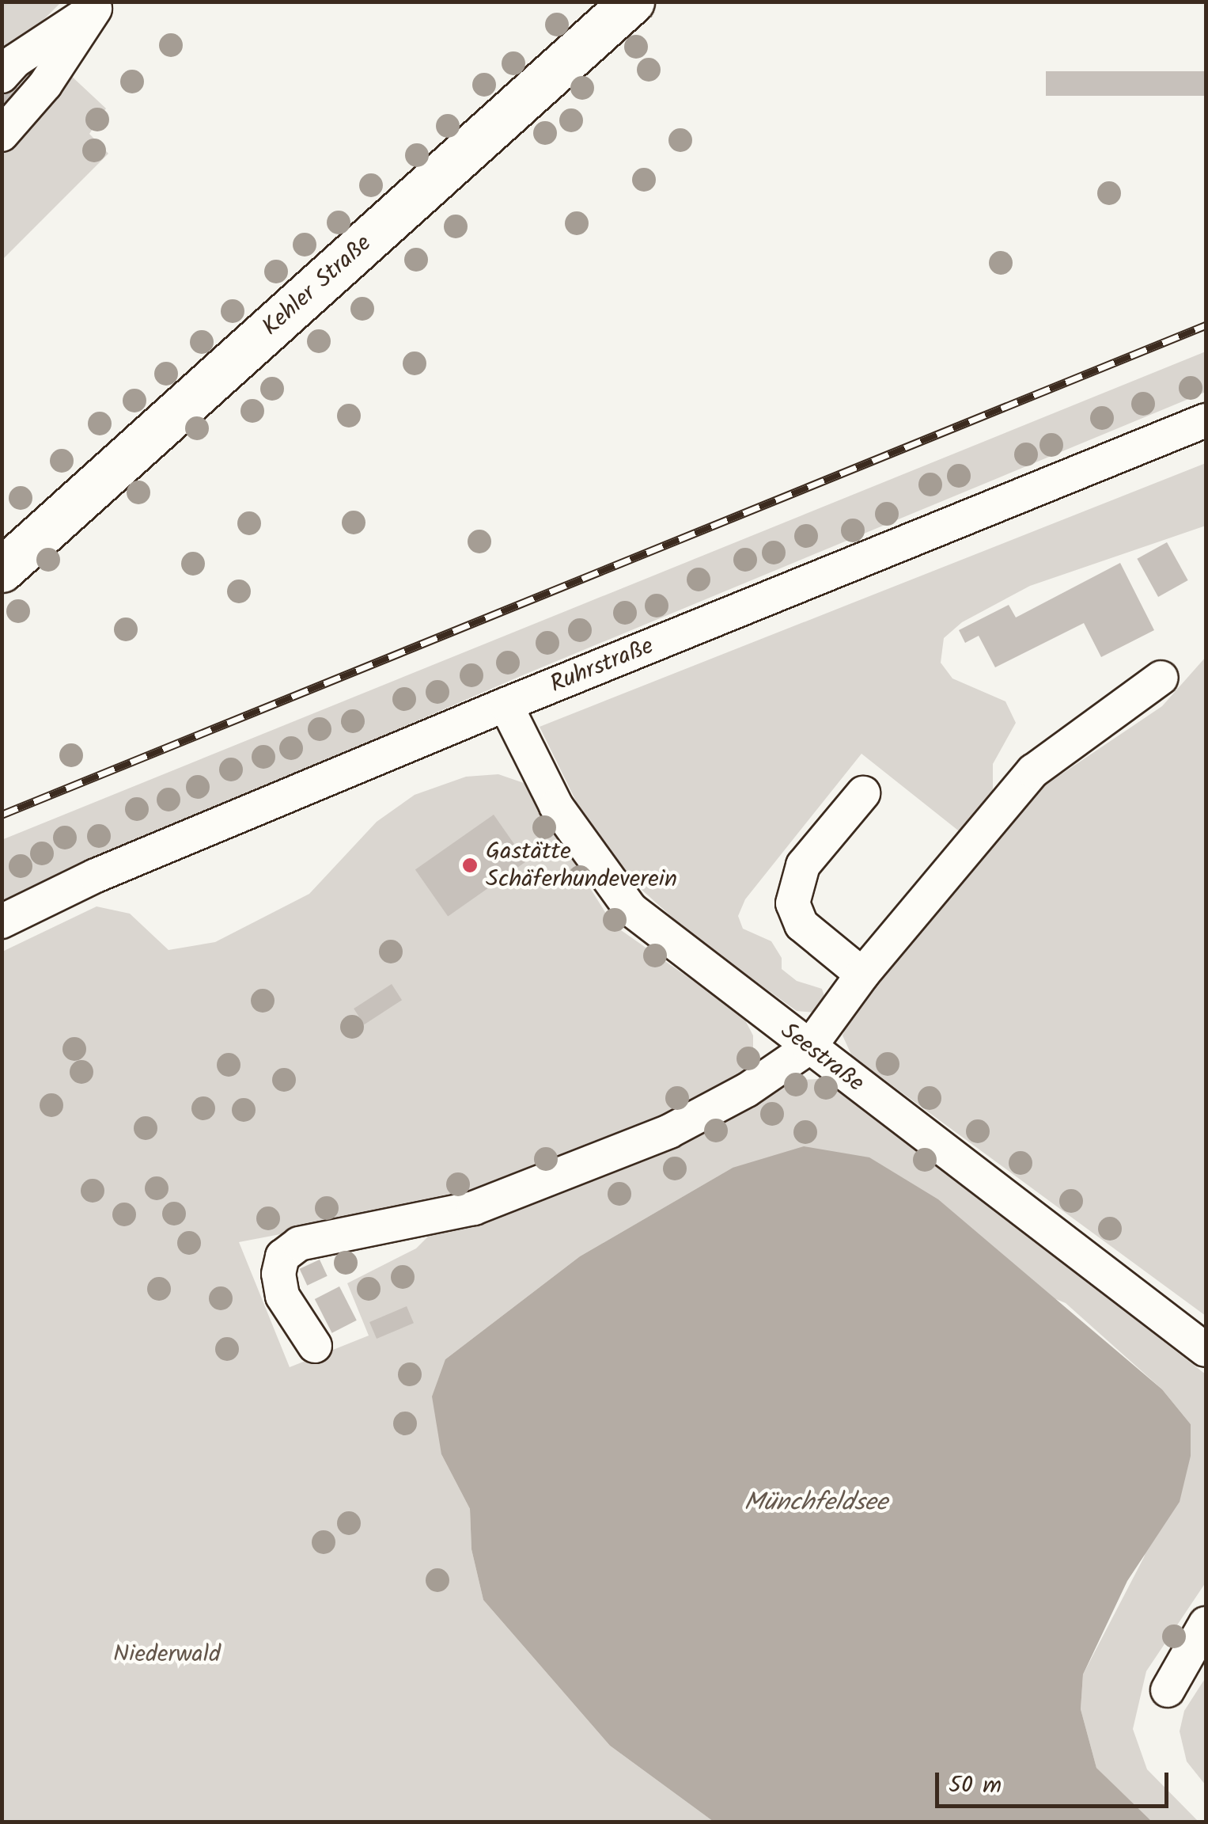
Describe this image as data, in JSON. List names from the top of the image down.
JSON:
{
  "streets": {
    "main road": ["Kehler Straße"],
    "street": ["Ruhrstraße", "Seestraße"]
  },
  "crossings": [
    ["Ruhrstraße", "Seestraße"]
  ],
  "water": ["Münchfeldsee"],
  "parks": ["Niederwald"],
  "places": ["Gastätte Schäferhundeverein"],
  "scale_bar": "50 m"
}
